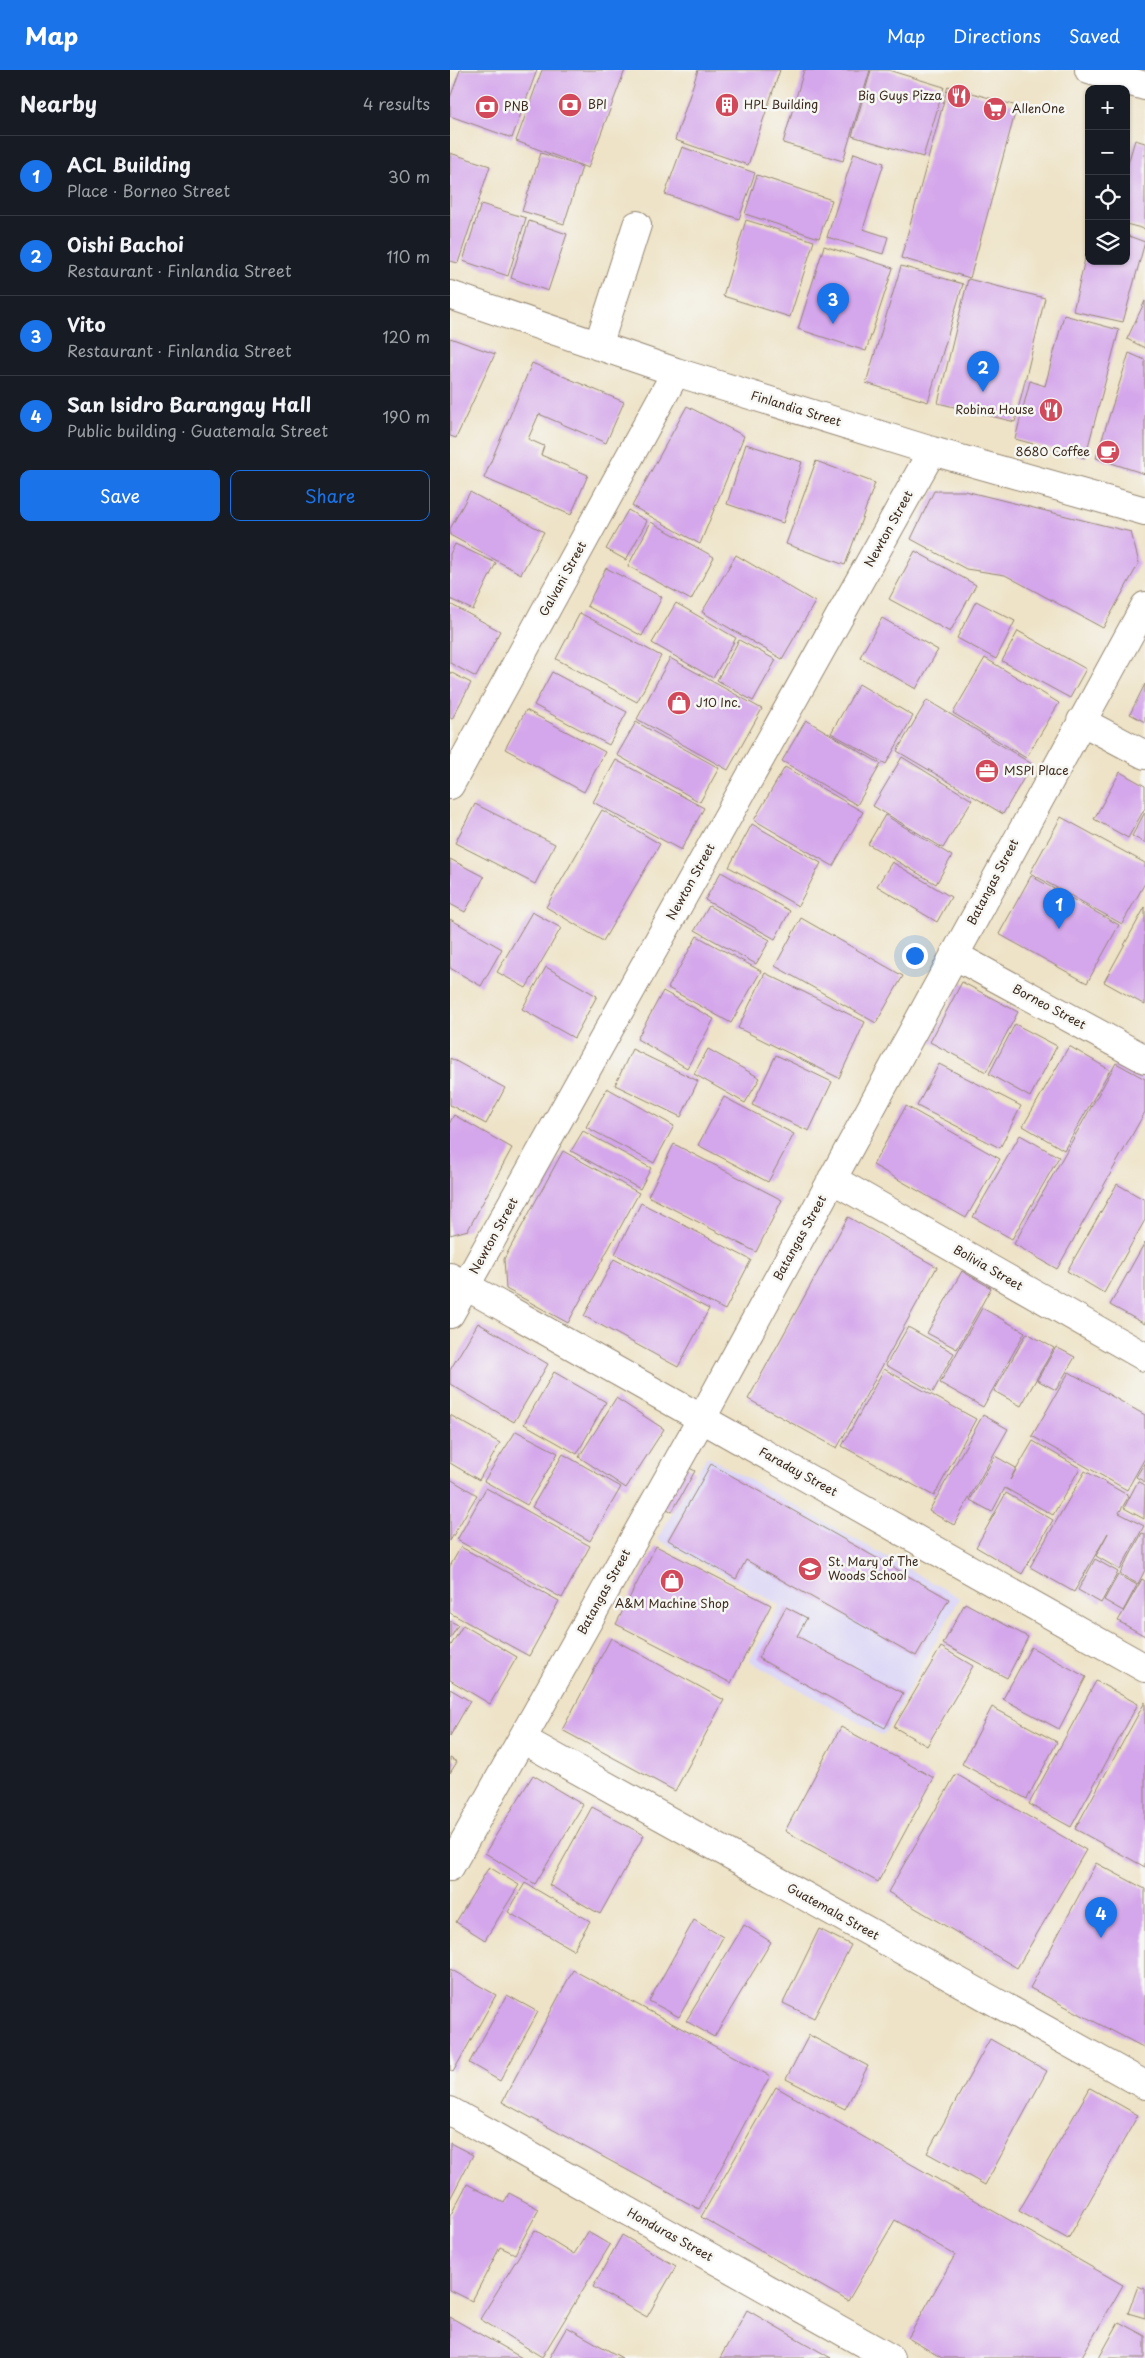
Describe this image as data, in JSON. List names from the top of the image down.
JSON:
{
  "streets": {
    "street": [
      "Finlandia Street",
      "Newton Street",
      "Galvani Street",
      "Batangas Street",
      "Borneo Street",
      "Bolivia Street",
      "Faraday Street",
      "Guatemala Street",
      "Honduras Street"
    ]
  },
  "crossings": [
    ["Finlandia Street", "Newton Street"],
    ["Finlandia Street", "Galvani Street"],
    ["Newton Street", "Faraday Street"],
    ["Batangas Street", "Borneo Street"],
    ["Batangas Street", "Bolivia Street"],
    ["Batangas Street", "Faraday Street"],
    ["Batangas Street", "Guatemala Street"]
  ],
  "places": {
    "restaurant": ["Big Guys Pizza", "Robina House"],
    "bank": ["BPI", "PNB"],
    "building": ["HPL Building"],
    "supermarket": ["AllenOne"],
    "cafe": ["8680 Coffee"],
    "shop": ["J10 Inc.", "A&M Machine Shop"],
    "office": ["MSPI Place"],
    "school or university": ["St. Mary of The Woods School"]
  },
  "page": {
    "header": "Map",
    "nav": ["Map", "Directions", "Saved"],
    "heading": ["Nearby", "4 results"],
    "map_buttons": ["+", "−"],
    "list": [
      {
        "mark": "1",
        "name": "ACL Building",
        "note": "Place · Borneo Street",
        "value": "30 m"
      },
      {
        "mark": "2",
        "name": "Oishi Bachoi",
        "note": "Restaurant · Finlandia Street",
        "value": "110 m"
      },
      {
        "mark": "3",
        "name": "Vito",
        "note": "Restaurant · Finlandia Street",
        "value": "120 m"
      },
      {
        "mark": "4",
        "name": "San Isidro Barangay Hall",
        "note": "Public building · Guatemala Street",
        "value": "190 m"
      }
    ],
    "pins": [
      "3",
      "2",
      "1",
      "4"
    ],
    "buttons": ["Save", "Share"]
  }
}
